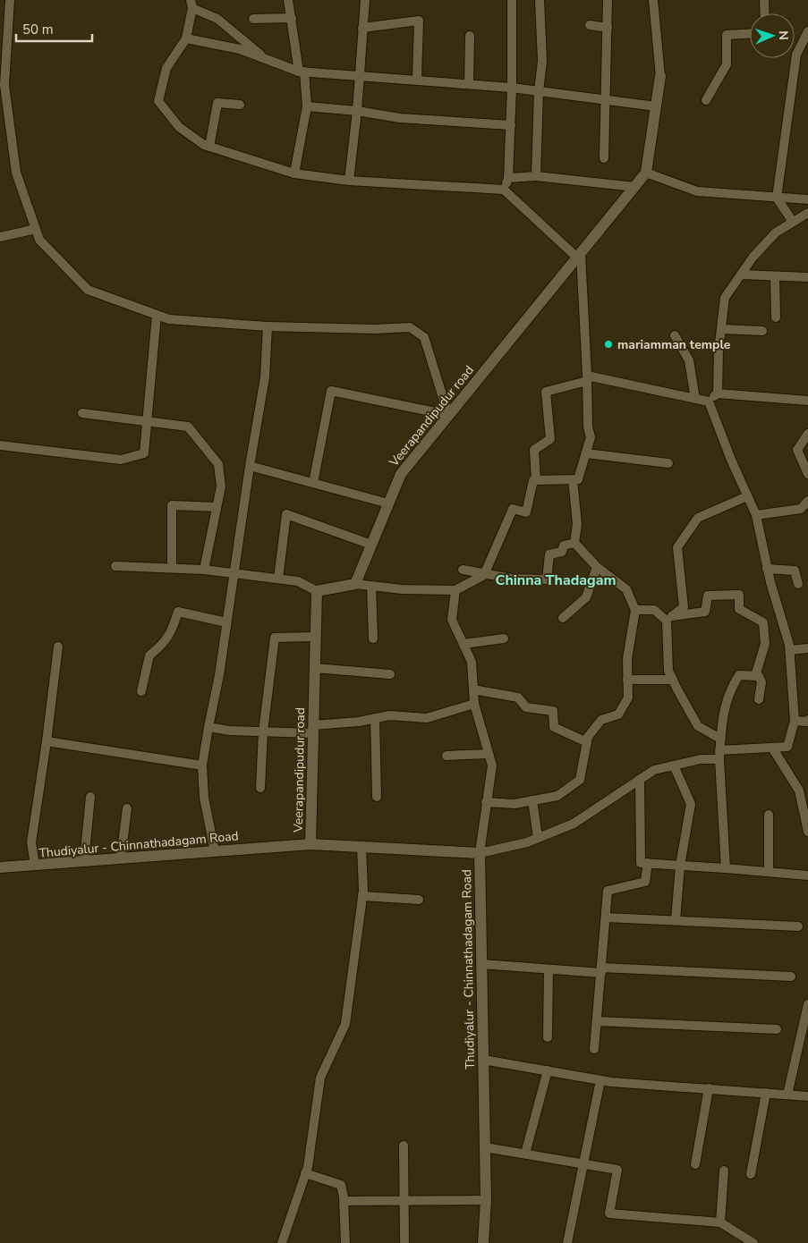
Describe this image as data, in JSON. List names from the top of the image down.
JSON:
{
  "streets": {
    "street": ["Veerapandipudur road", "Thudiyalur - Chinnathadagam Road"]
  },
  "crossings": [
    ["Veerapandipudur road", "Thudiyalur - Chinnathadagam Road"]
  ],
  "districts": ["Chinna Thadagam"],
  "places": ["mariamman temple"],
  "scale_bar": "50 m",
  "north": "right"
}
